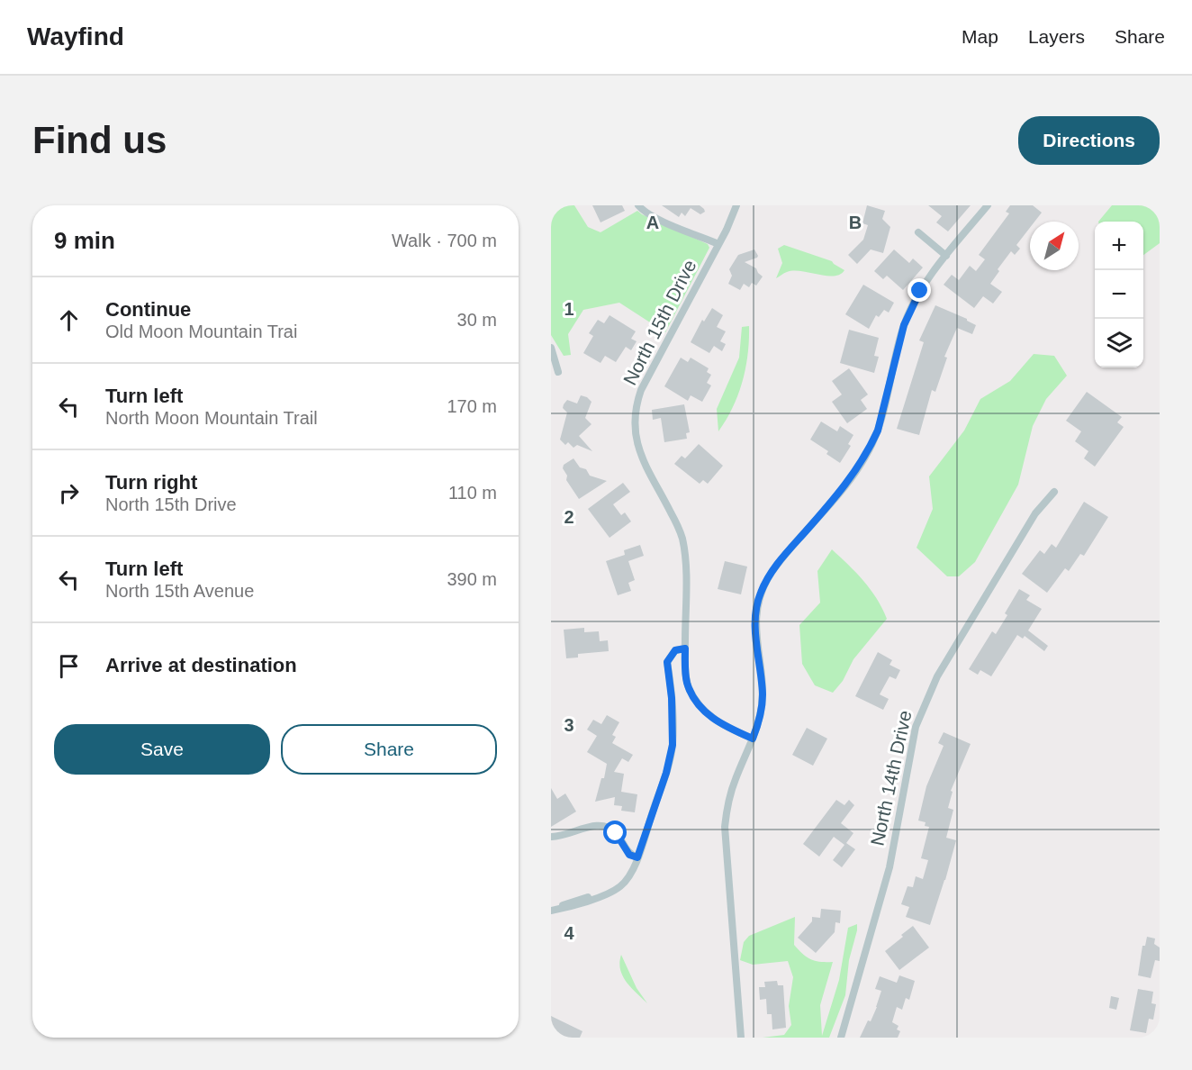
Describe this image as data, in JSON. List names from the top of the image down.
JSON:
{
  "streets": {
    "street": ["North 15th Drive", "North 14th Drive"]
  },
  "north": "top right",
  "page": {
    "header": "Wayfind",
    "nav": ["Map", "Layers", "Share"],
    "buttons": [
      "Directions",
      ["Save", "Share"]
    ],
    "title": "Find us",
    "heading": ["9 min", "Walk · 700 m"],
    "map_buttons": ["+", "−"],
    "list": [
      ["Continue", "Old Moon Mountain Trai", "30 m"],
      ["Turn left", "North Moon Mountain Trail", "170 m"],
      ["Turn right", "North 15th Drive", "110 m"],
      ["Turn left", "North 15th Avenue", "390 m"],
      "Arrive at destination"
    ]
  },
  "grid": {
    "columns": ["A", "B"],
    "rows": [
      "1",
      "2",
      "3",
      "4"
    ]
  }
}
